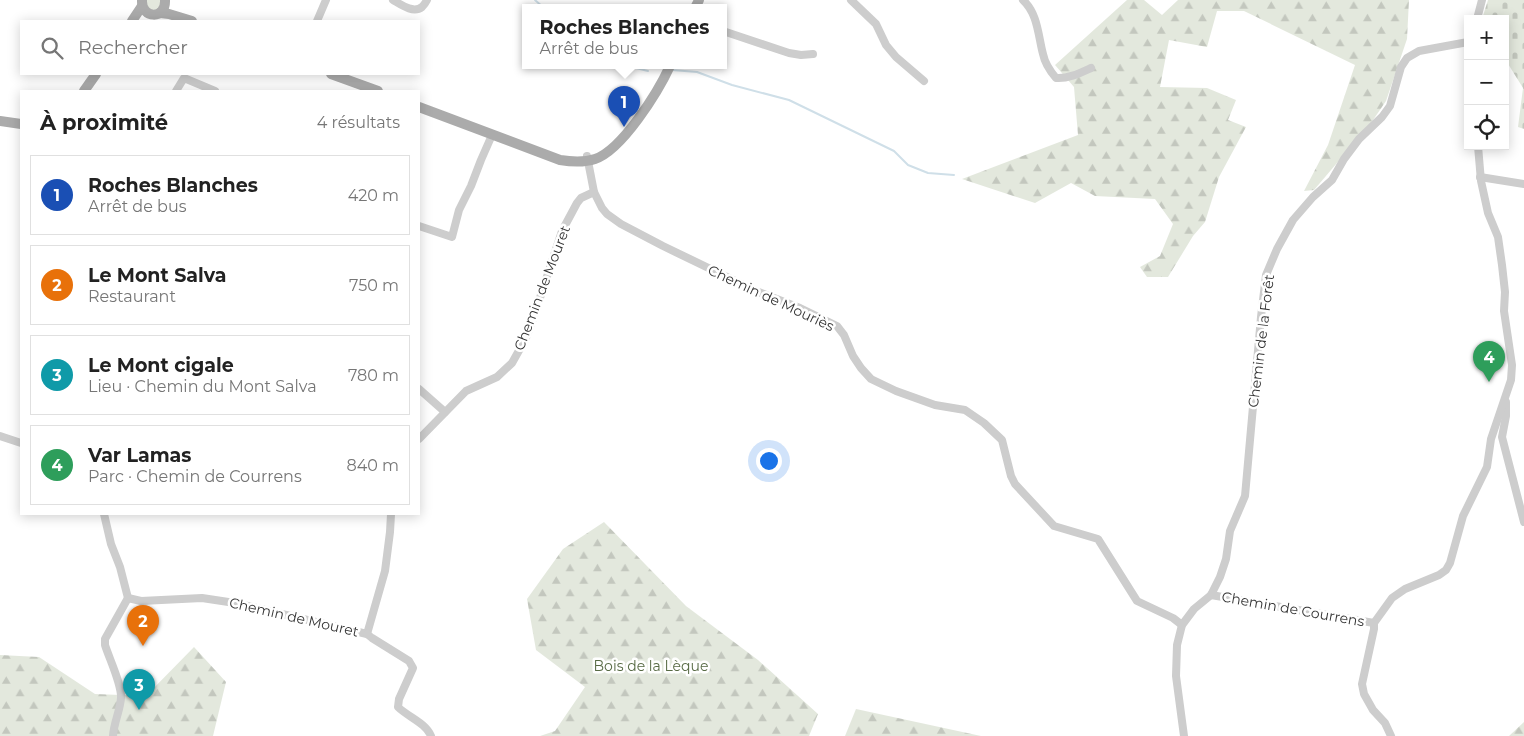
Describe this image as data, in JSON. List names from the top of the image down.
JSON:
{
  "streets": {
    "street": [
      "Chemin de Mouret",
      "Chemin de Mouriès",
      "Chemin de la Forêt",
      "Chemin de Courrens"
    ]
  },
  "crossings": [
    ["Chemin de Mouret", "Chemin de Mouriès"],
    ["Chemin de Mouriès", "Chemin de la Forêt"],
    ["Chemin de la Forêt", "Chemin de Courrens"]
  ],
  "parks": ["Bois de la Lèque"],
  "page": {
    "popup": ["Roches Blanches", "Arrêt de bus"],
    "map_buttons": ["+", "−"],
    "search": "Rechercher",
    "pins": [
      "1",
      "4",
      "2",
      "3"
    ],
    "heading": ["À proximité", "4 résultats"],
    "list": [
      {
        "mark": "1",
        "name": "Roches Blanches",
        "note": "Arrêt de bus",
        "value": "420 m"
      },
      {
        "mark": "2",
        "name": "Le Mont Salva",
        "note": "Restaurant",
        "value": "750 m"
      },
      {
        "mark": "3",
        "name": "Le Mont cigale",
        "note": "Lieu · Chemin du Mont Salva",
        "value": "780 m"
      },
      {
        "mark": "4",
        "name": "Var Lamas",
        "note": "Parc · Chemin de Courrens",
        "value": "840 m"
      }
    ]
  }
}
